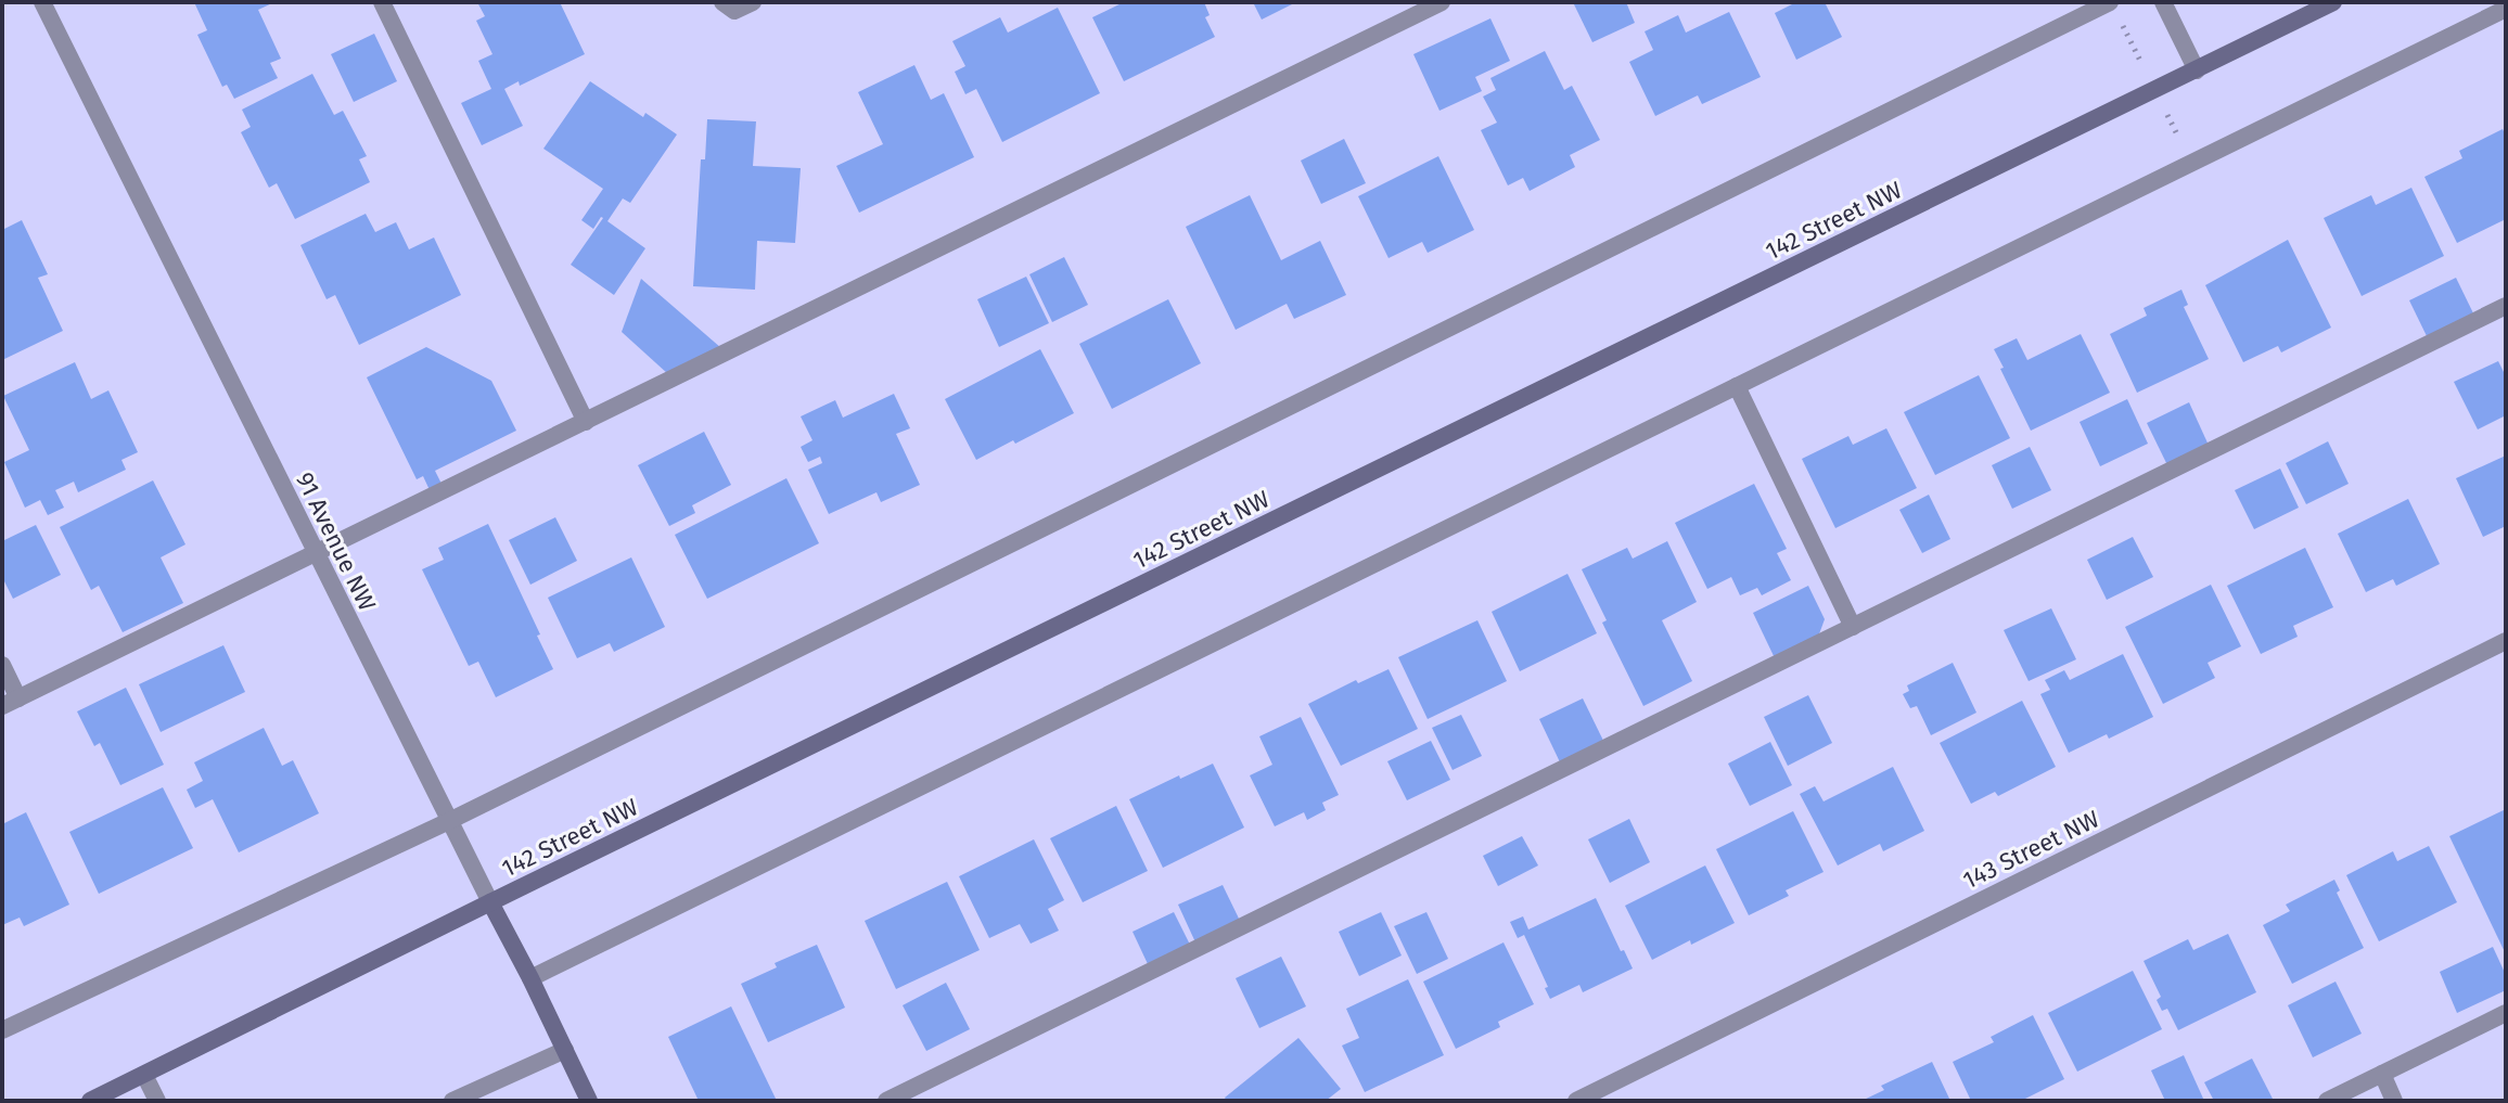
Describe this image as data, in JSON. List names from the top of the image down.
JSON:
{
  "streets": {
    "main road": ["142 Street NW", "91 Avenue NW"],
    "street": ["143 Street NW"]
  },
  "crossings": [
    ["142 Street NW", "91 Avenue NW"]
  ]
}
